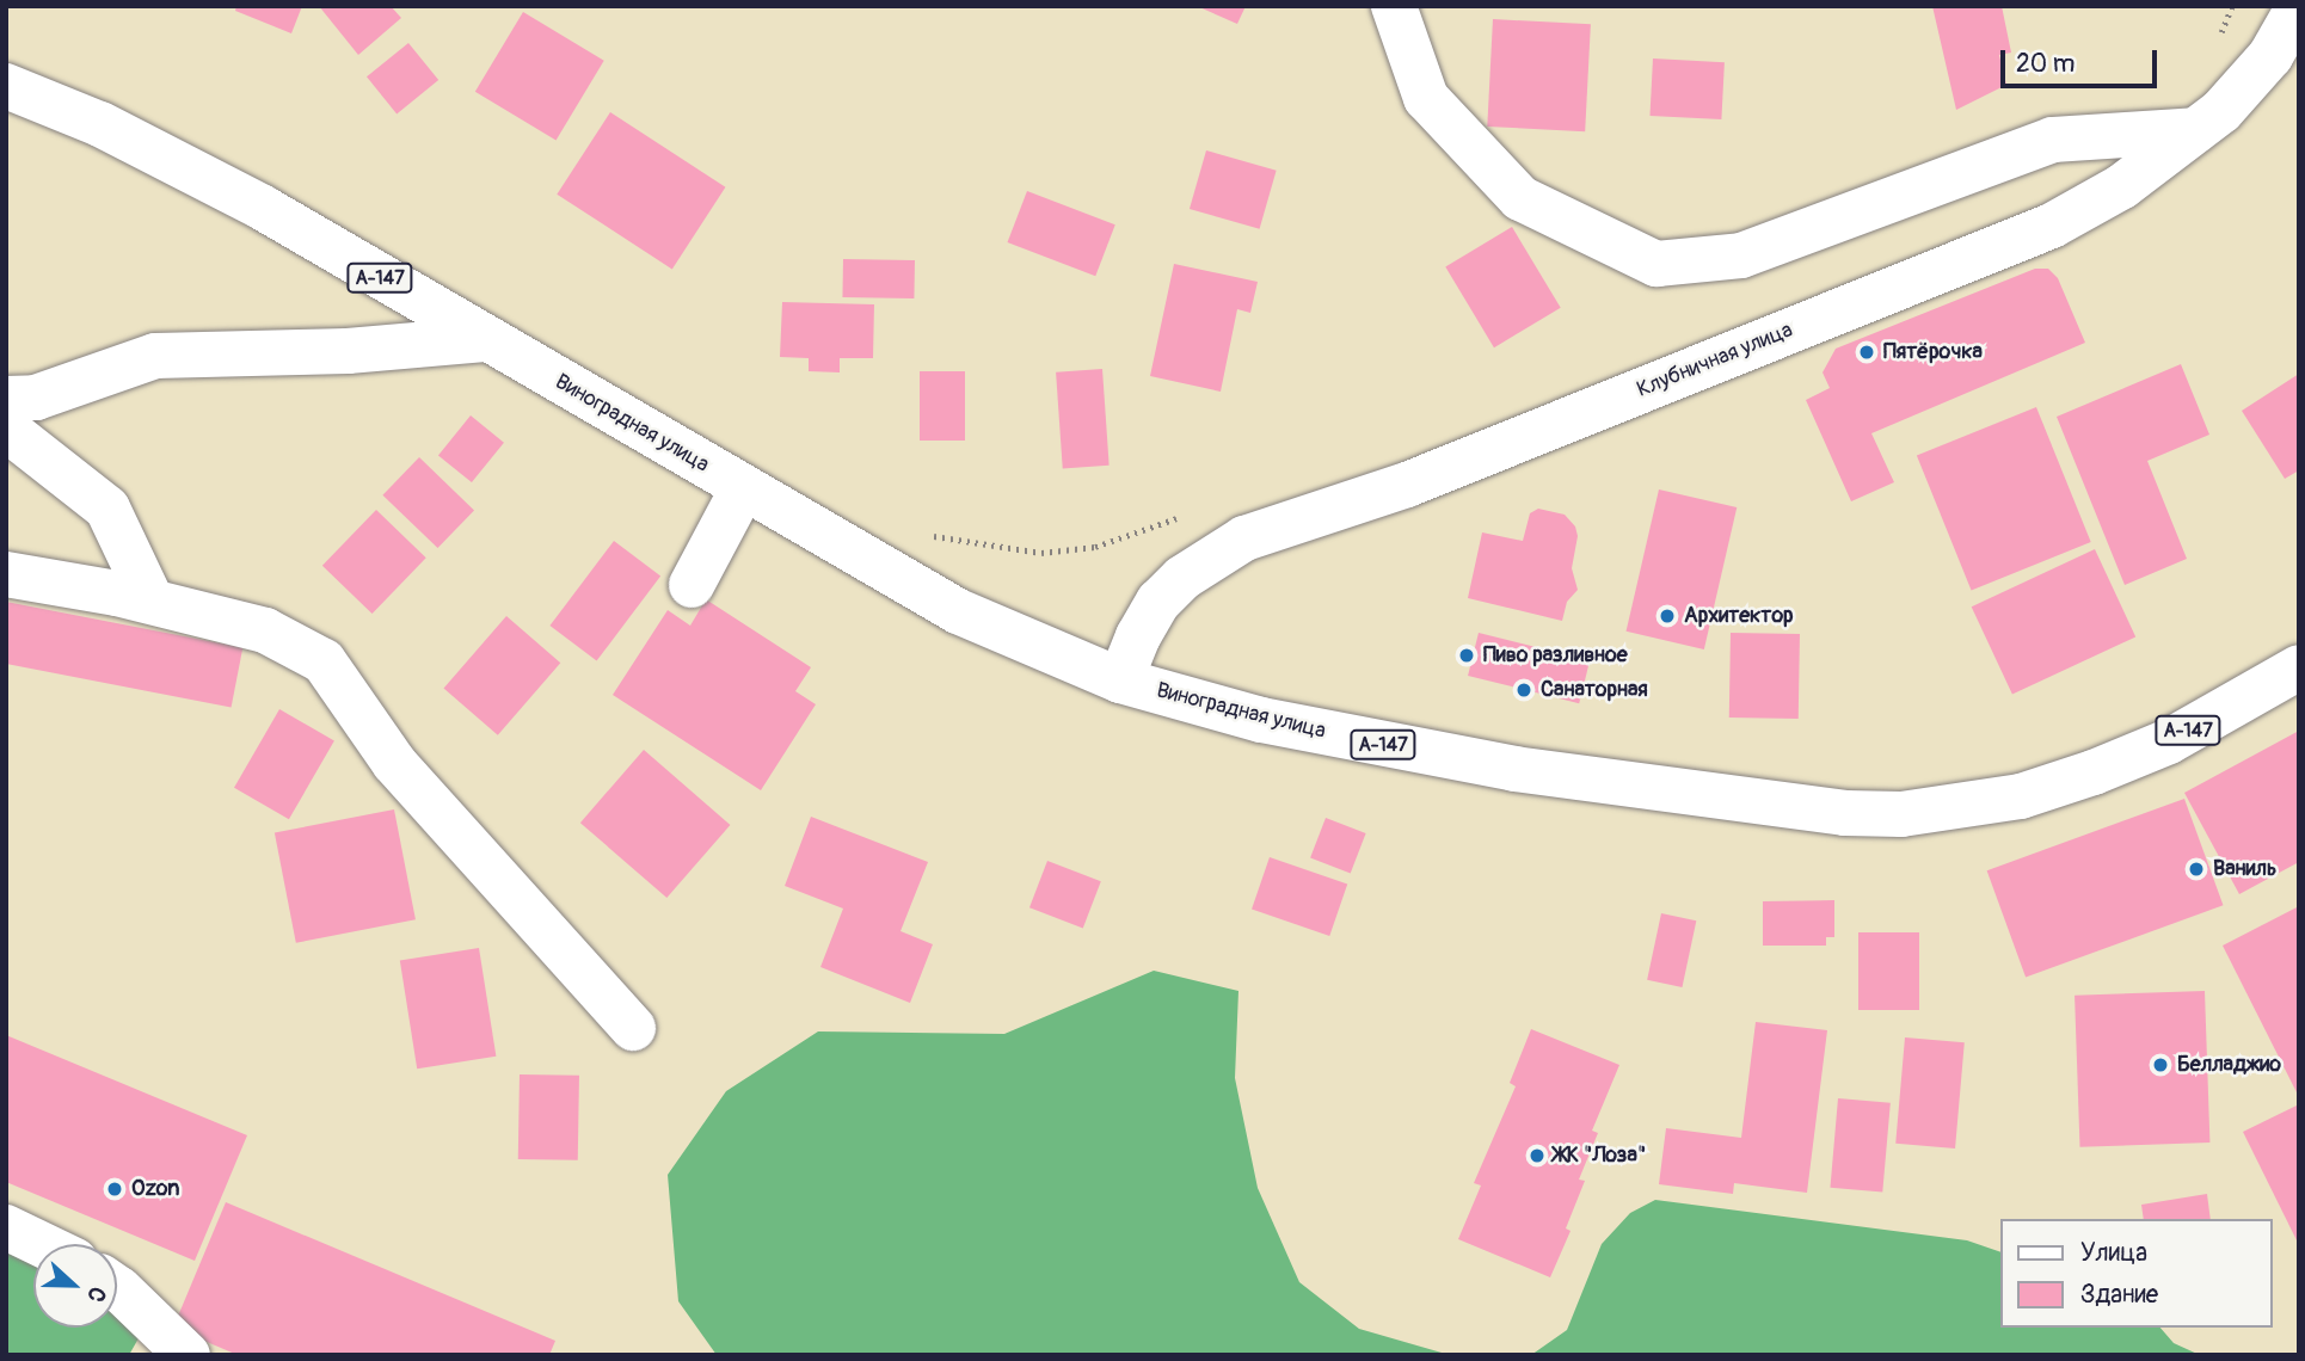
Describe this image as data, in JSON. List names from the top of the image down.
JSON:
{
  "streets": {
    "main road": ["А-147", "Клубничная улица", "Виноградная улица"]
  },
  "crossings": [
    ["Клубничная улица", "Виноградная улица"]
  ],
  "places": [
    "Пятёрочка",
    "Архитектор",
    "Пиво разливное",
    "Санаторная",
    "Ваниль",
    "Белладжио",
    "ЖК \"Лоза\"",
    "Ozon"
  ],
  "legend": ["Улица", "Здание"],
  "scale_bar": "20 m",
  "north": "right"
}
